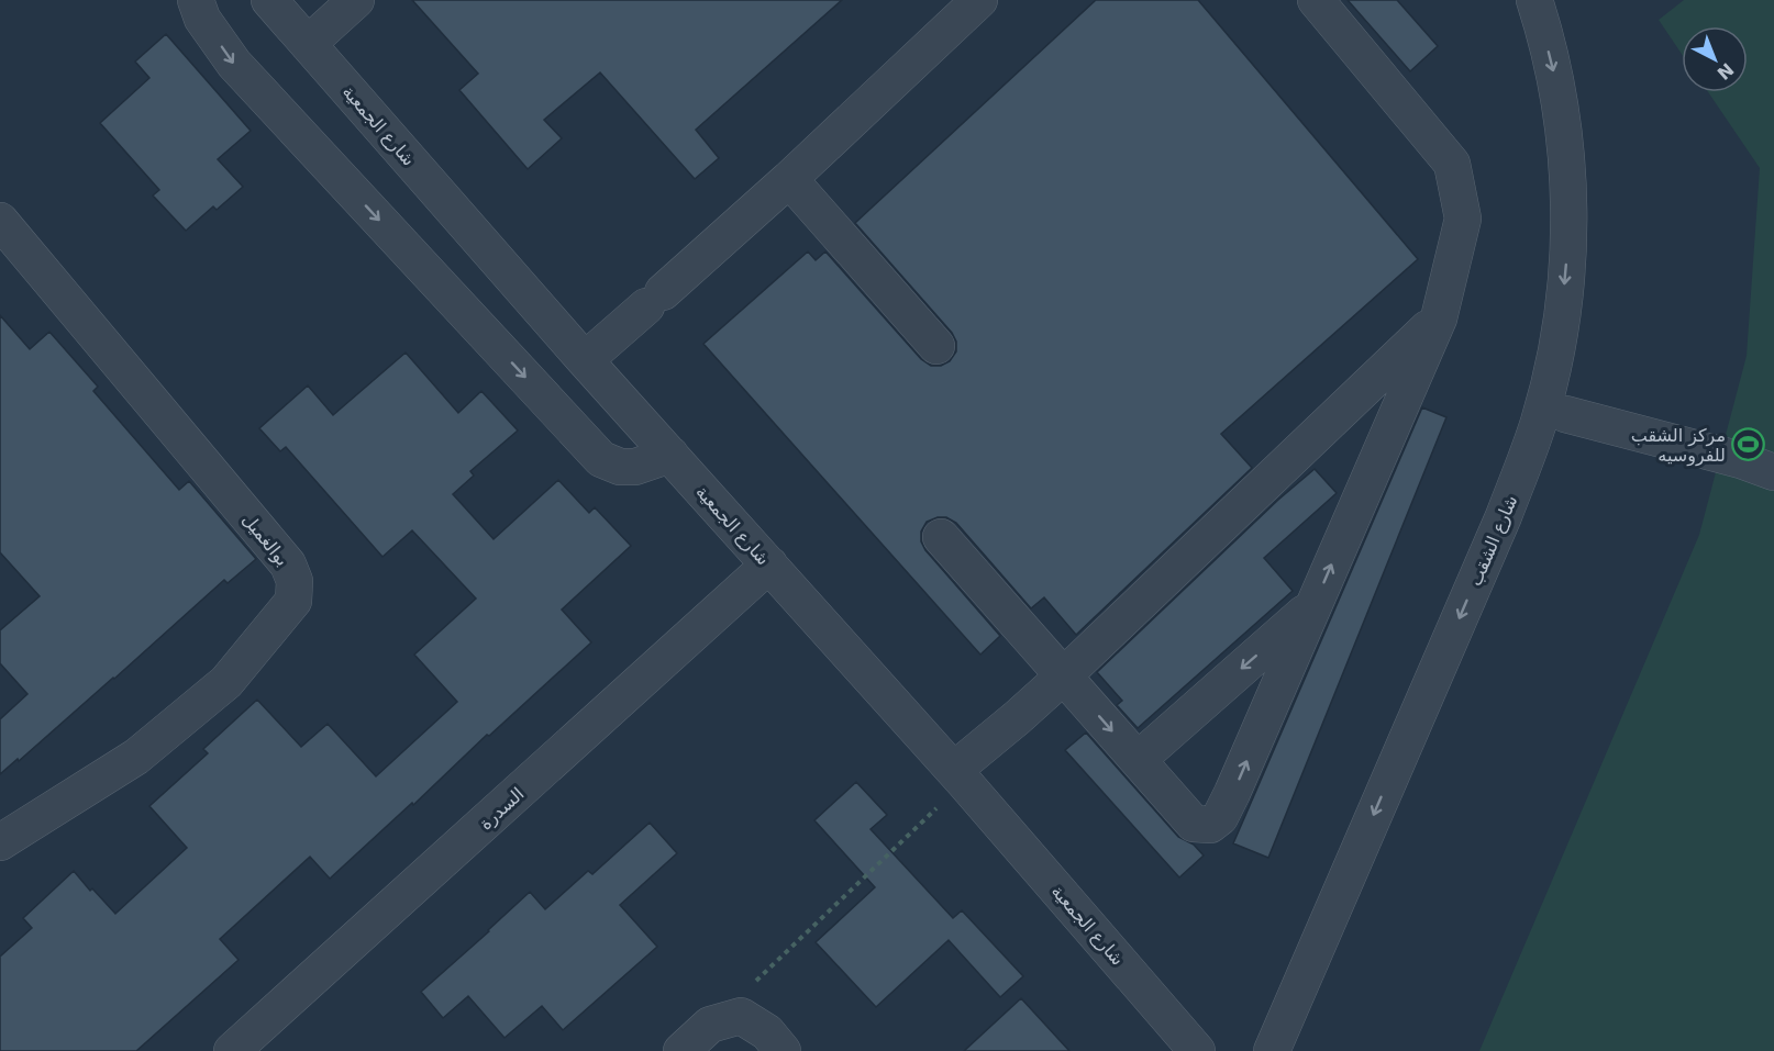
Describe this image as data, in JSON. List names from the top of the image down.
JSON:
{
  "streets": {
    "street": [
      "شارع الجمعية",
      "بوالغميل",
      "شارع الشقب",
      "السدرة"
    ]
  },
  "crossings": [
    ["شارع الجمعية", "السدرة"]
  ],
  "places": {
    "sports": ["مركز الشقب للفروسيه"]
  },
  "north": "bottom right"
}
